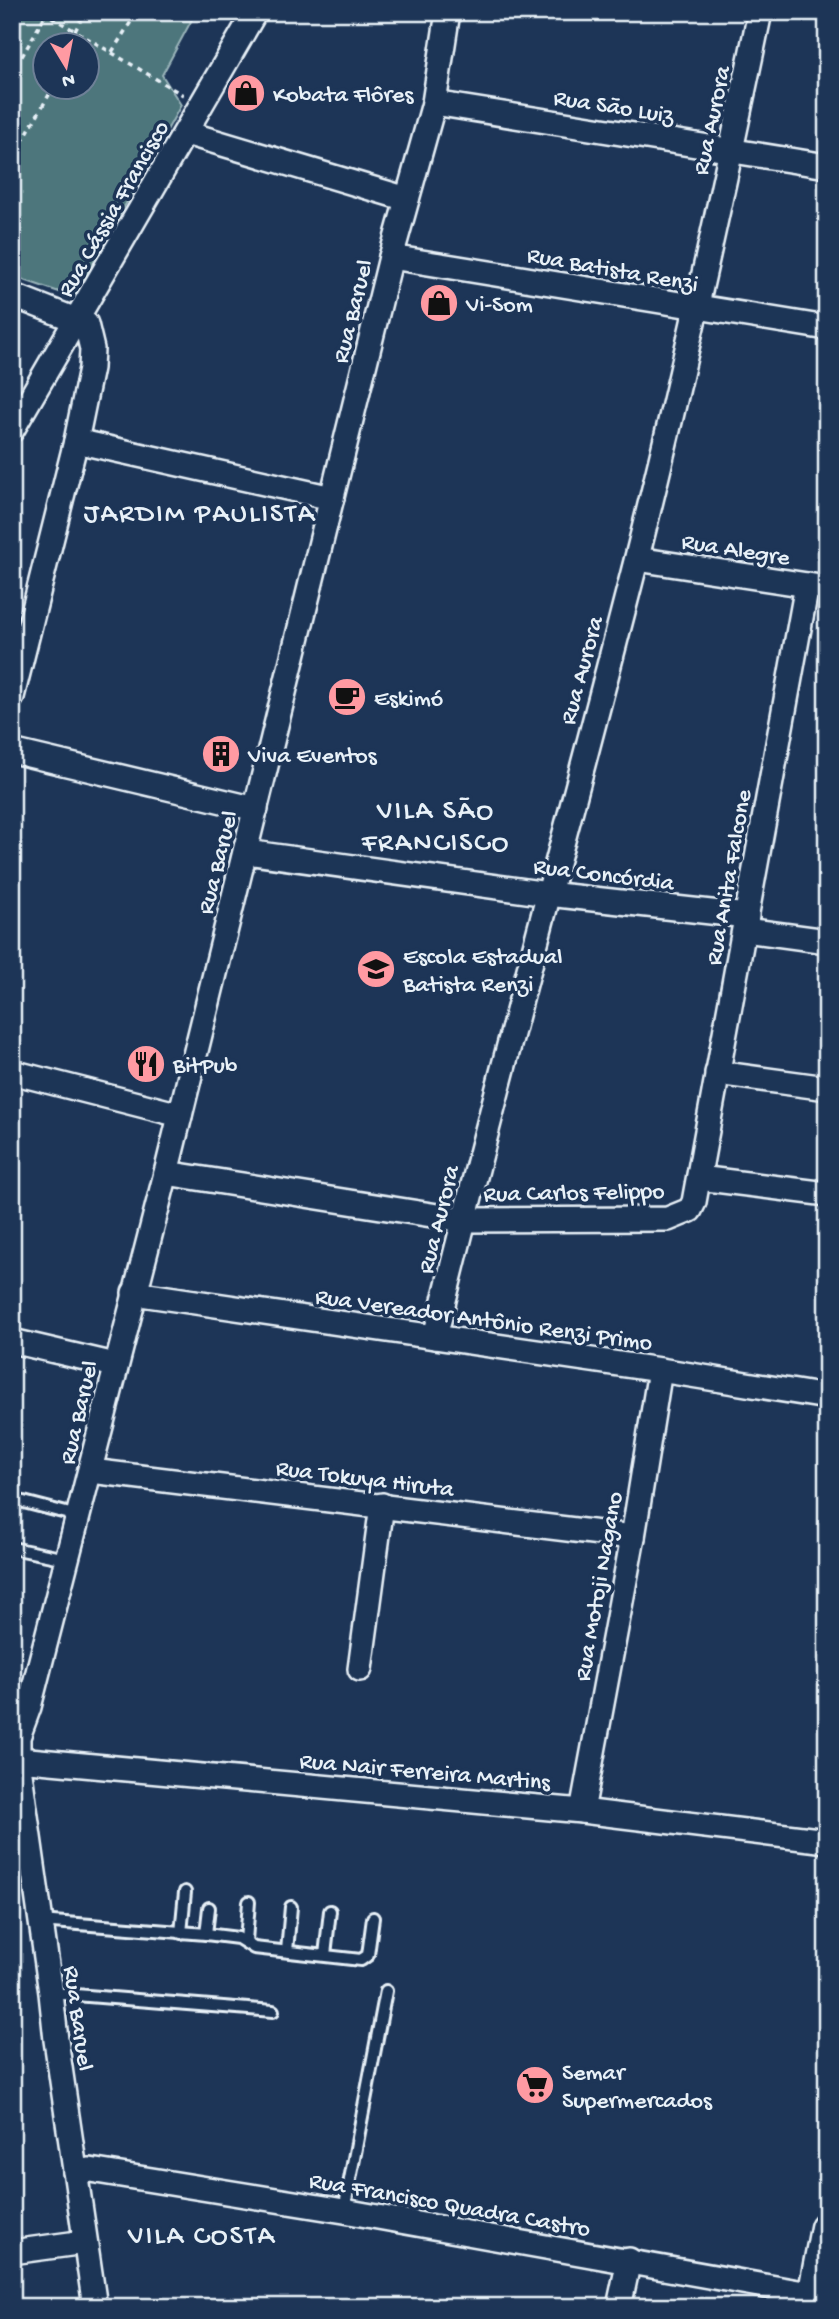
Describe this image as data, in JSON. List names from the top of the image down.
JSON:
{
  "streets": {
    "street": [
      "Rua São Luiz",
      "Rua Aurora",
      "Rua Cássia Francisco",
      "Rua Batista Renzi",
      "Rua Baruel",
      "Rua Alegre",
      "Rua Concórdia",
      "Rua Anita Falcone",
      "Rua Carlos Felippo",
      "Rua Vereador Antônio Renzi Primo",
      "Rua Tokuya Hiruta",
      "Rua Motoji Nagano",
      "Rua Nair Ferreira Martins",
      "Rua Francisco Quadra Castro"
    ]
  },
  "crossings": [
    ["Rua São Luiz", "Rua Aurora"],
    ["Rua São Luiz", "Rua Baruel"],
    ["Rua Aurora", "Rua Batista Renzi"],
    ["Rua Aurora", "Rua Alegre"],
    ["Rua Aurora", "Rua Concórdia"],
    ["Rua Aurora", "Rua Carlos Felippo"],
    ["Rua Aurora", "Rua Vereador Antônio Renzi Primo"],
    ["Rua Batista Renzi", "Rua Baruel"],
    ["Rua Baruel", "Rua Concórdia"],
    ["Rua Baruel", "Rua Vereador Antônio Renzi Primo"],
    ["Rua Baruel", "Rua Tokuya Hiruta"],
    ["Rua Baruel", "Rua Nair Ferreira Martins"],
    ["Rua Baruel", "Rua Francisco Quadra Castro"],
    ["Rua Alegre", "Rua Anita Falcone"],
    ["Rua Concórdia", "Rua Anita Falcone"],
    ["Rua Anita Falcone", "Rua Carlos Felippo"],
    ["Rua Vereador Antônio Renzi Primo", "Rua Motoji Nagano"],
    ["Rua Tokuya Hiruta", "Rua Motoji Nagano"],
    ["Rua Motoji Nagano", "Rua Nair Ferreira Martins"]
  ],
  "districts": ["JARDIM PAULISTA", "VILA SÃO FRANCISCO", "VILA COSTA"],
  "places": {
    "shop": ["Kobata Flôres", "Vi-Som"],
    "cafe": ["Eskimó"],
    "building": ["Viva Eventos"],
    "school or university": ["Escola Estadual Batista Renzi"],
    "restaurant": ["BitPub"],
    "supermarket": ["Semar Supermercados"]
  },
  "north": "bottom"
}
